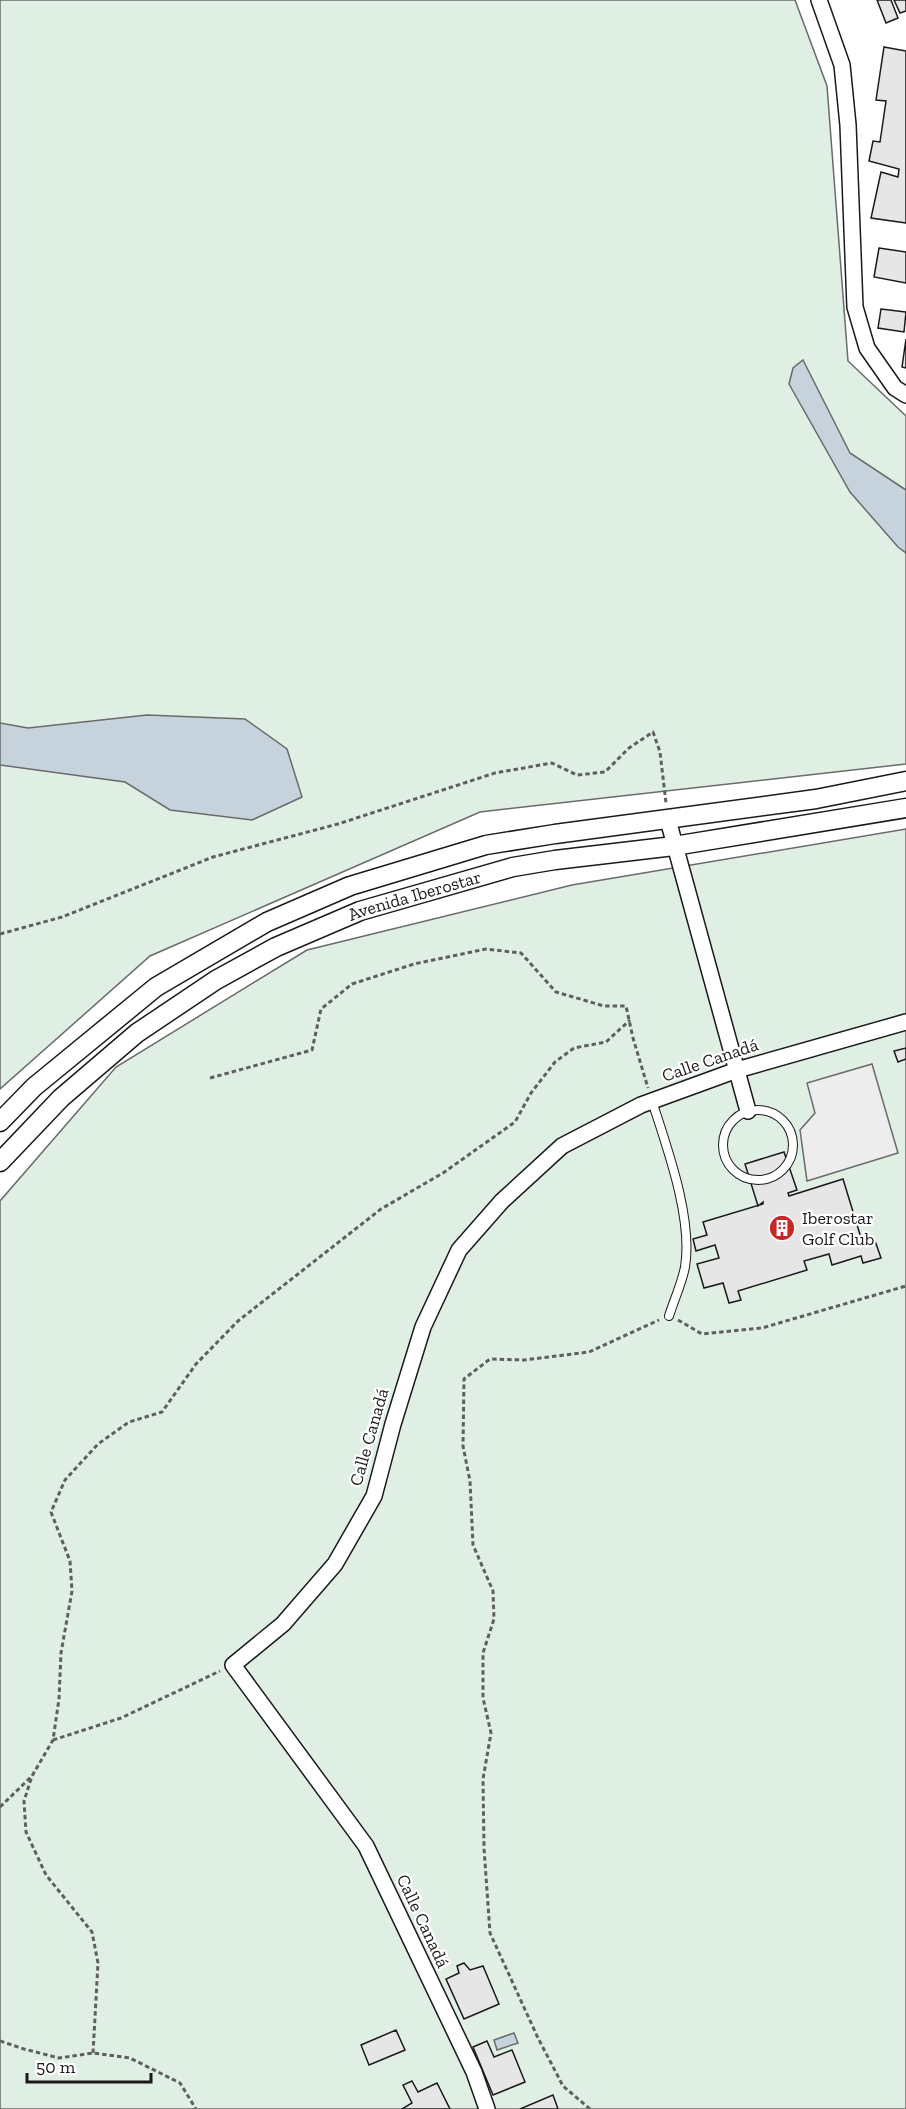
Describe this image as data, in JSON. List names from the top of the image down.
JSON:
{
  "streets": {
    "street": ["Avenida Iberostar", "Calle Canadá"]
  },
  "places": {
    "building": ["Iberostar Golf Club"]
  },
  "scale_bar": "50 m"
}
